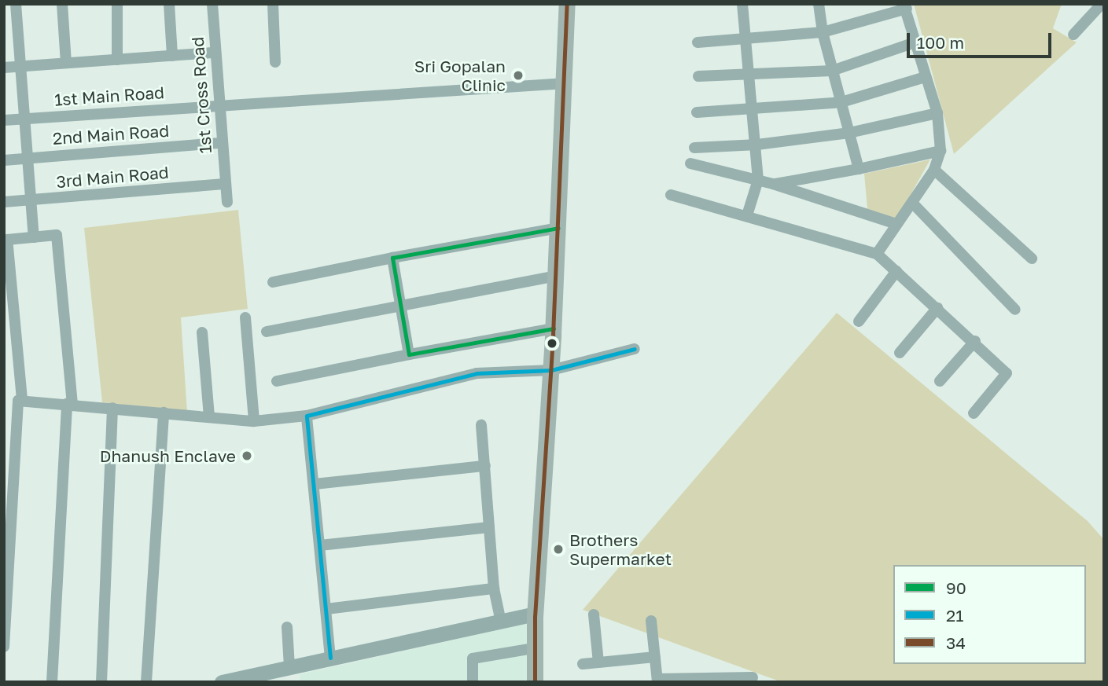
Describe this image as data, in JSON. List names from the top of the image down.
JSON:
{
  "streets": {
    "street": [
      "1st Cross Road",
      "1st Main Road",
      "2nd Main Road",
      "3rd Main Road"
    ]
  },
  "crossings": [
    ["1st Cross Road", "1st Main Road"],
    ["1st Cross Road", "2nd Main Road"],
    ["1st Cross Road", "3rd Main Road"]
  ],
  "places": ["Sri Gopalan Clinic", "Dhanush Enclave", "Brothers Supermarket"],
  "lines": ["transit line 34", "transit line 90", "transit line 21"],
  "legend": ["90", "21", "34"],
  "scale_bar": "100 m"
}
